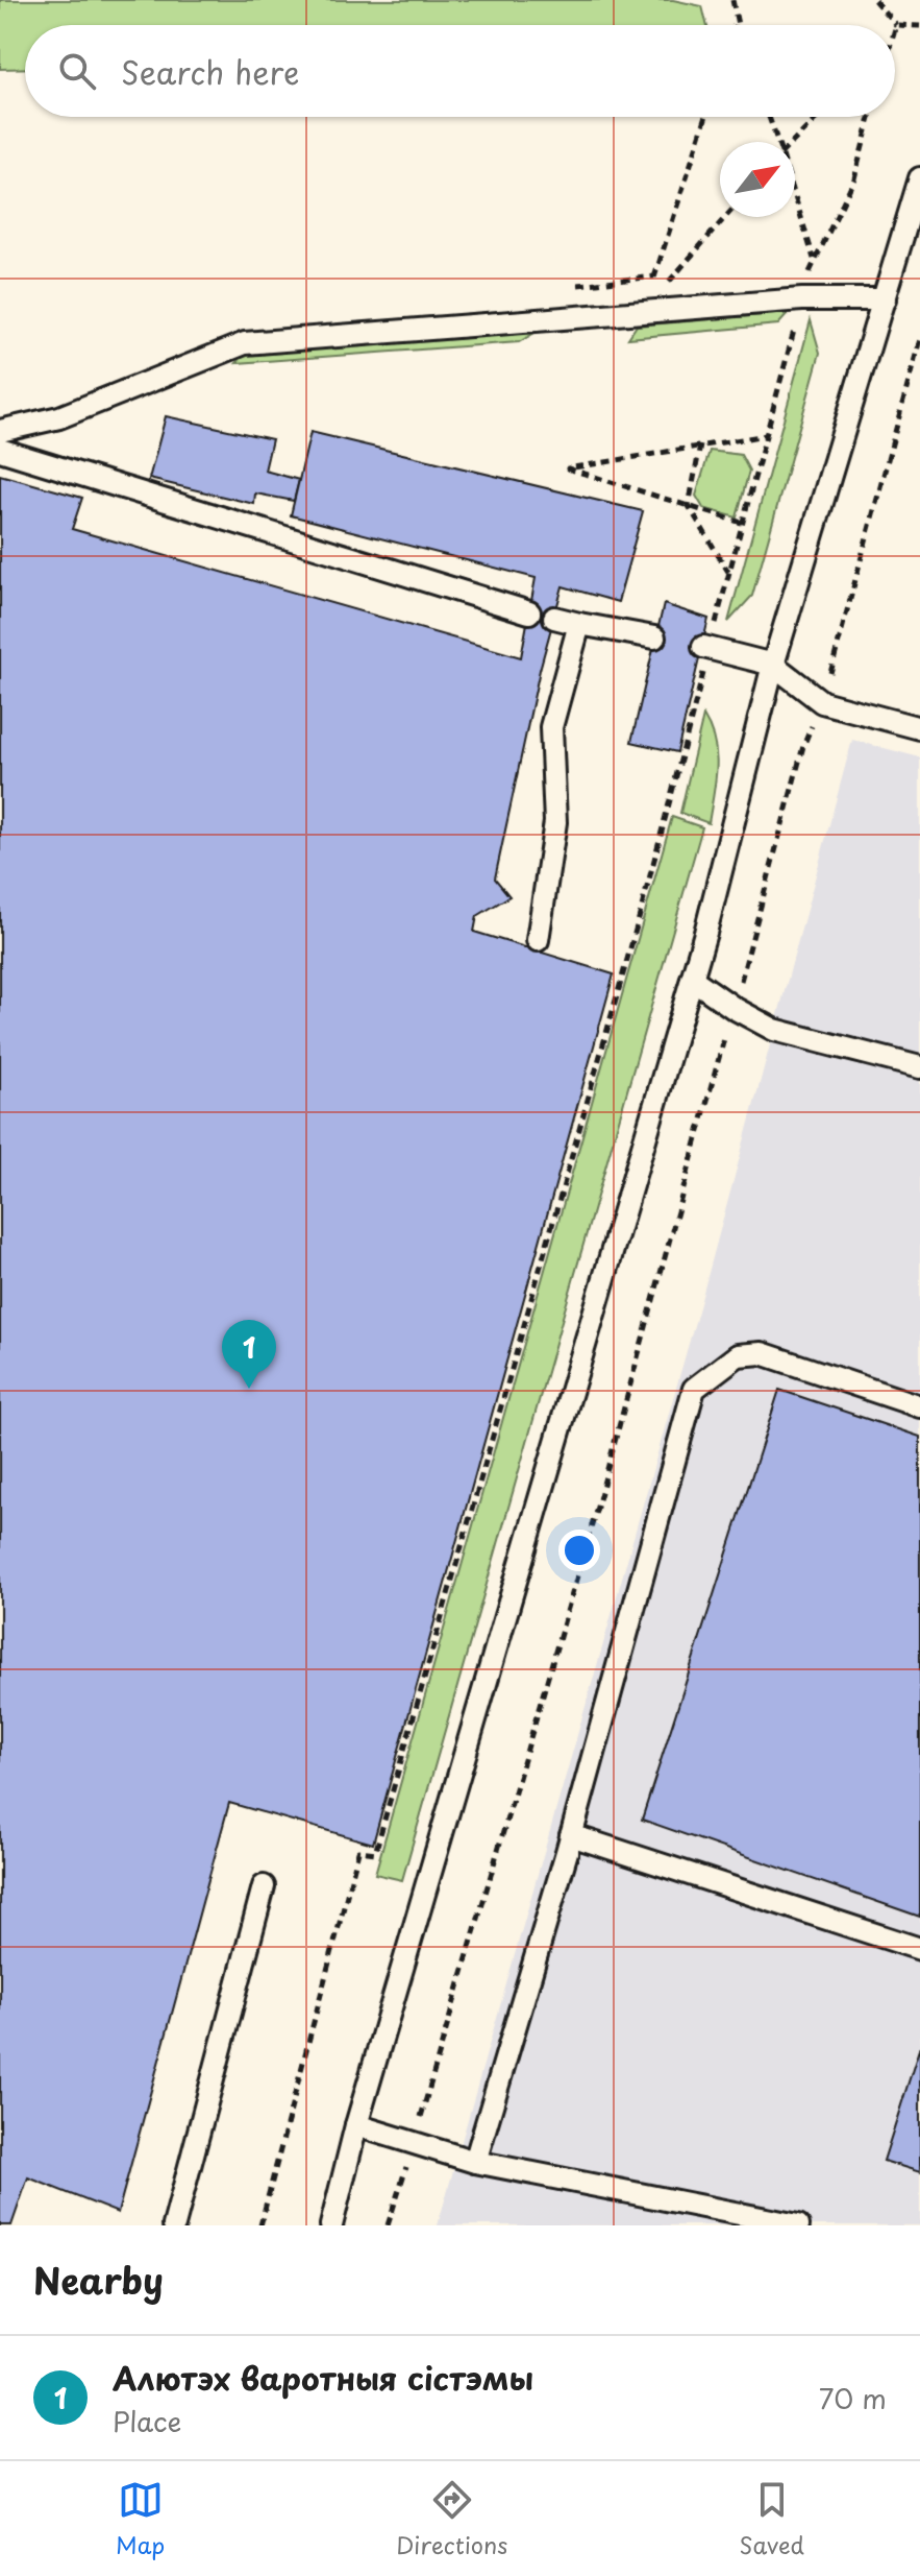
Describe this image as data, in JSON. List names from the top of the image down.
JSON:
{
  "north": "top right",
  "page": {
    "search": "Search here",
    "pins": "1",
    "heading": "Nearby",
    "list": [
      {
        "mark": "1",
        "name": "Алютэх варотныя сістэмы",
        "note": "Place",
        "value": "70 m"
      }
    ],
    "nav": ["Map", "Directions", "Saved"]
  }
}
